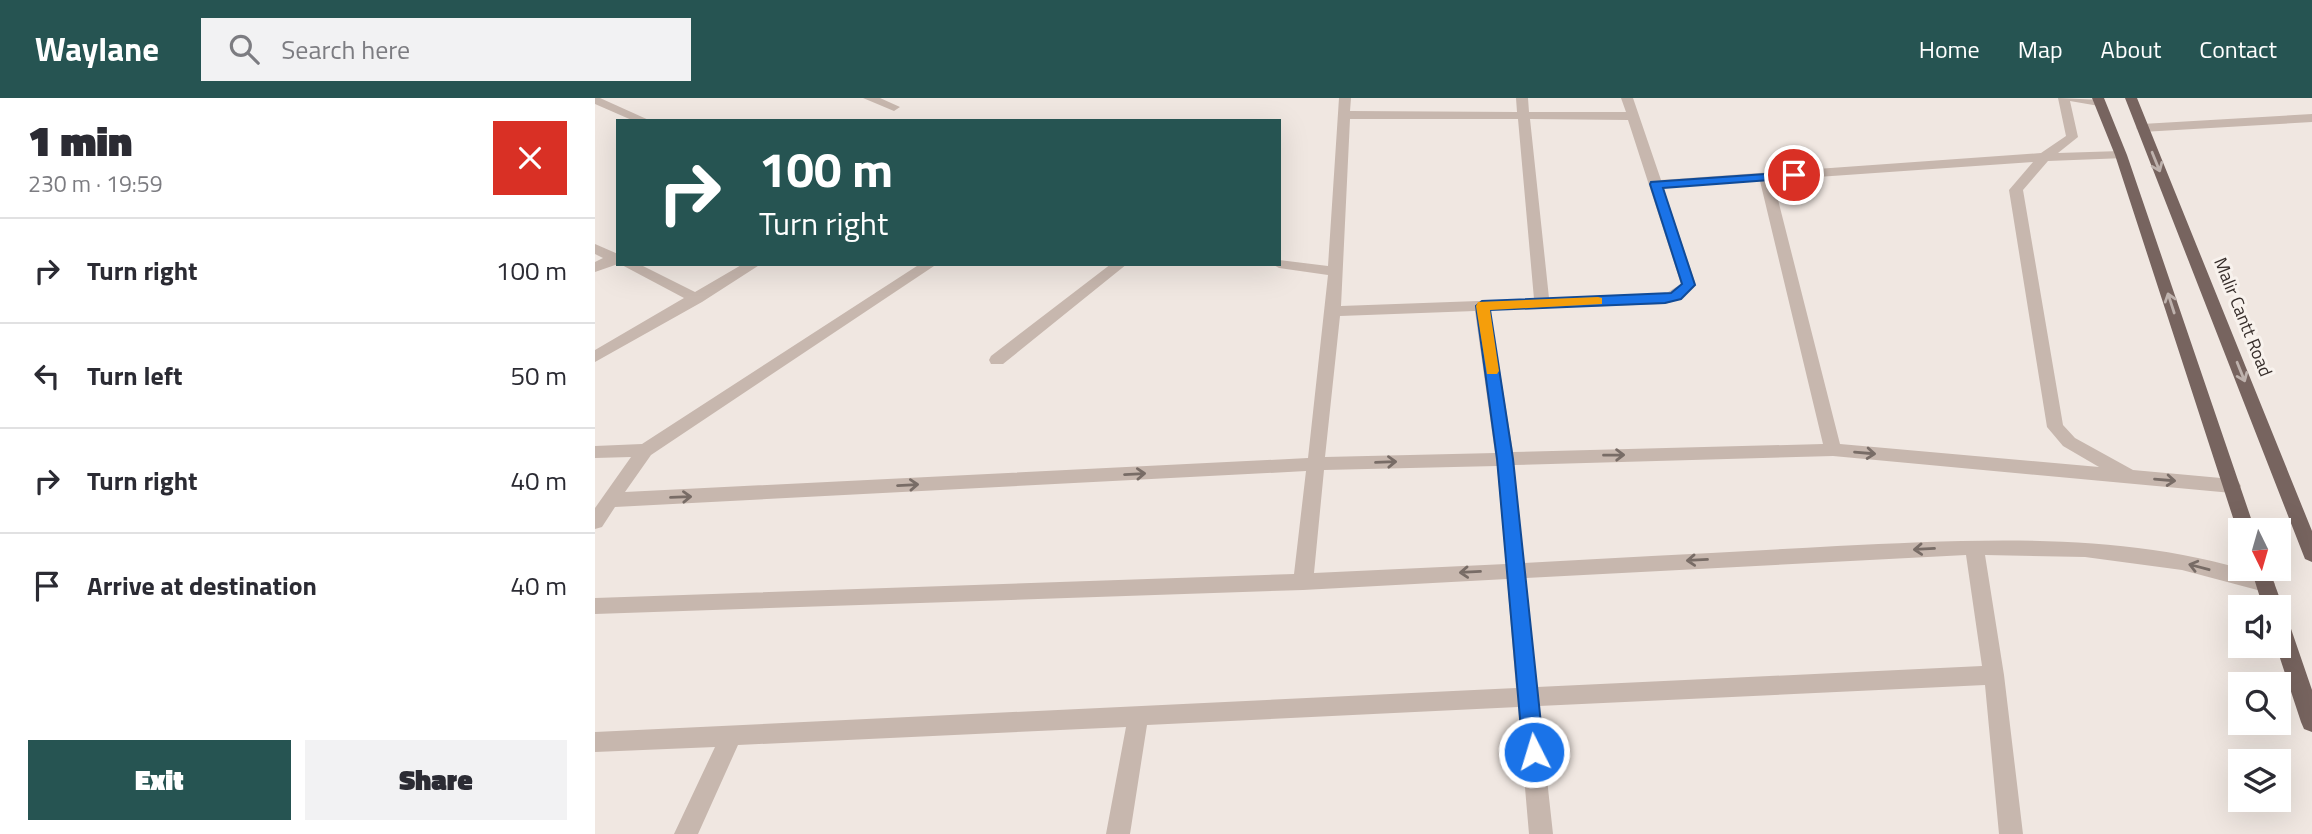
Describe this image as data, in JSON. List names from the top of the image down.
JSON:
{
  "streets": {
    "main road": ["Malir Cantt Road"]
  },
  "north": "bottom",
  "page": {
    "header": "Waylane",
    "search": "Search here",
    "nav": [
      "Home",
      "Map",
      "About",
      "Contact"
    ],
    "heading": ["1 min", "230 m · 19:59"],
    "turn": ["100 m", "Turn right"],
    "list": [
      {
        "name": "Turn right",
        "value": "100 m"
      },
      {
        "name": "Turn left",
        "value": "50 m"
      },
      {
        "name": "Turn right",
        "value": "40 m"
      },
      {
        "name": "Arrive at destination",
        "value": "40 m"
      }
    ],
    "buttons": ["Exit", "Share"]
  }
}
